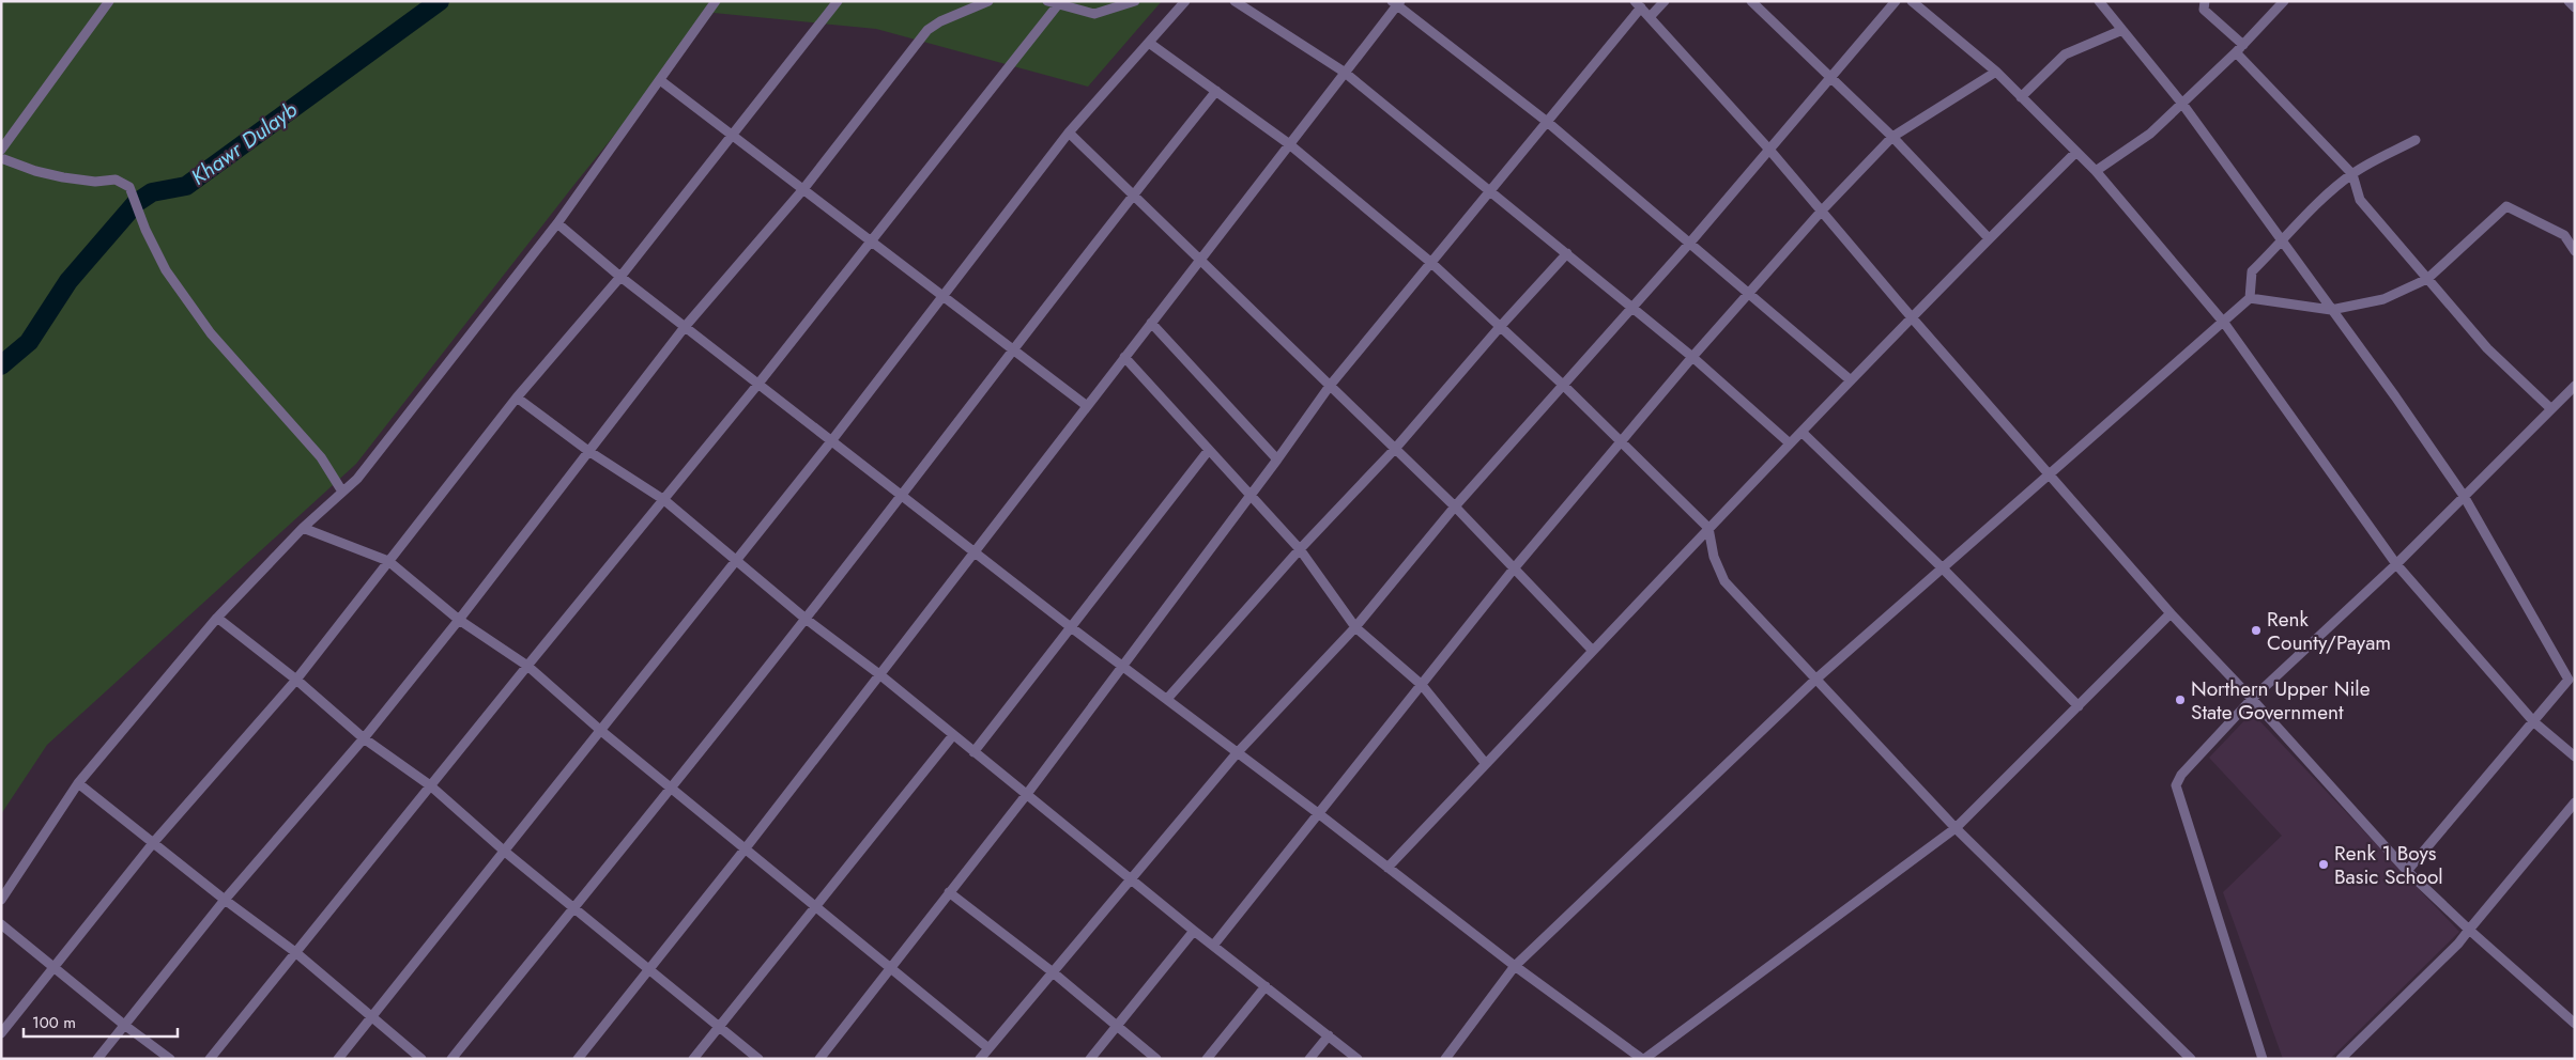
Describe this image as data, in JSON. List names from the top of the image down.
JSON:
{
  "water": ["Khawr Dulayb"],
  "places": ["Renk County/Payam", "Northern Upper Nile State Government", "Renk 1 Boys Basic School"],
  "scale_bar": "100 m"
}
